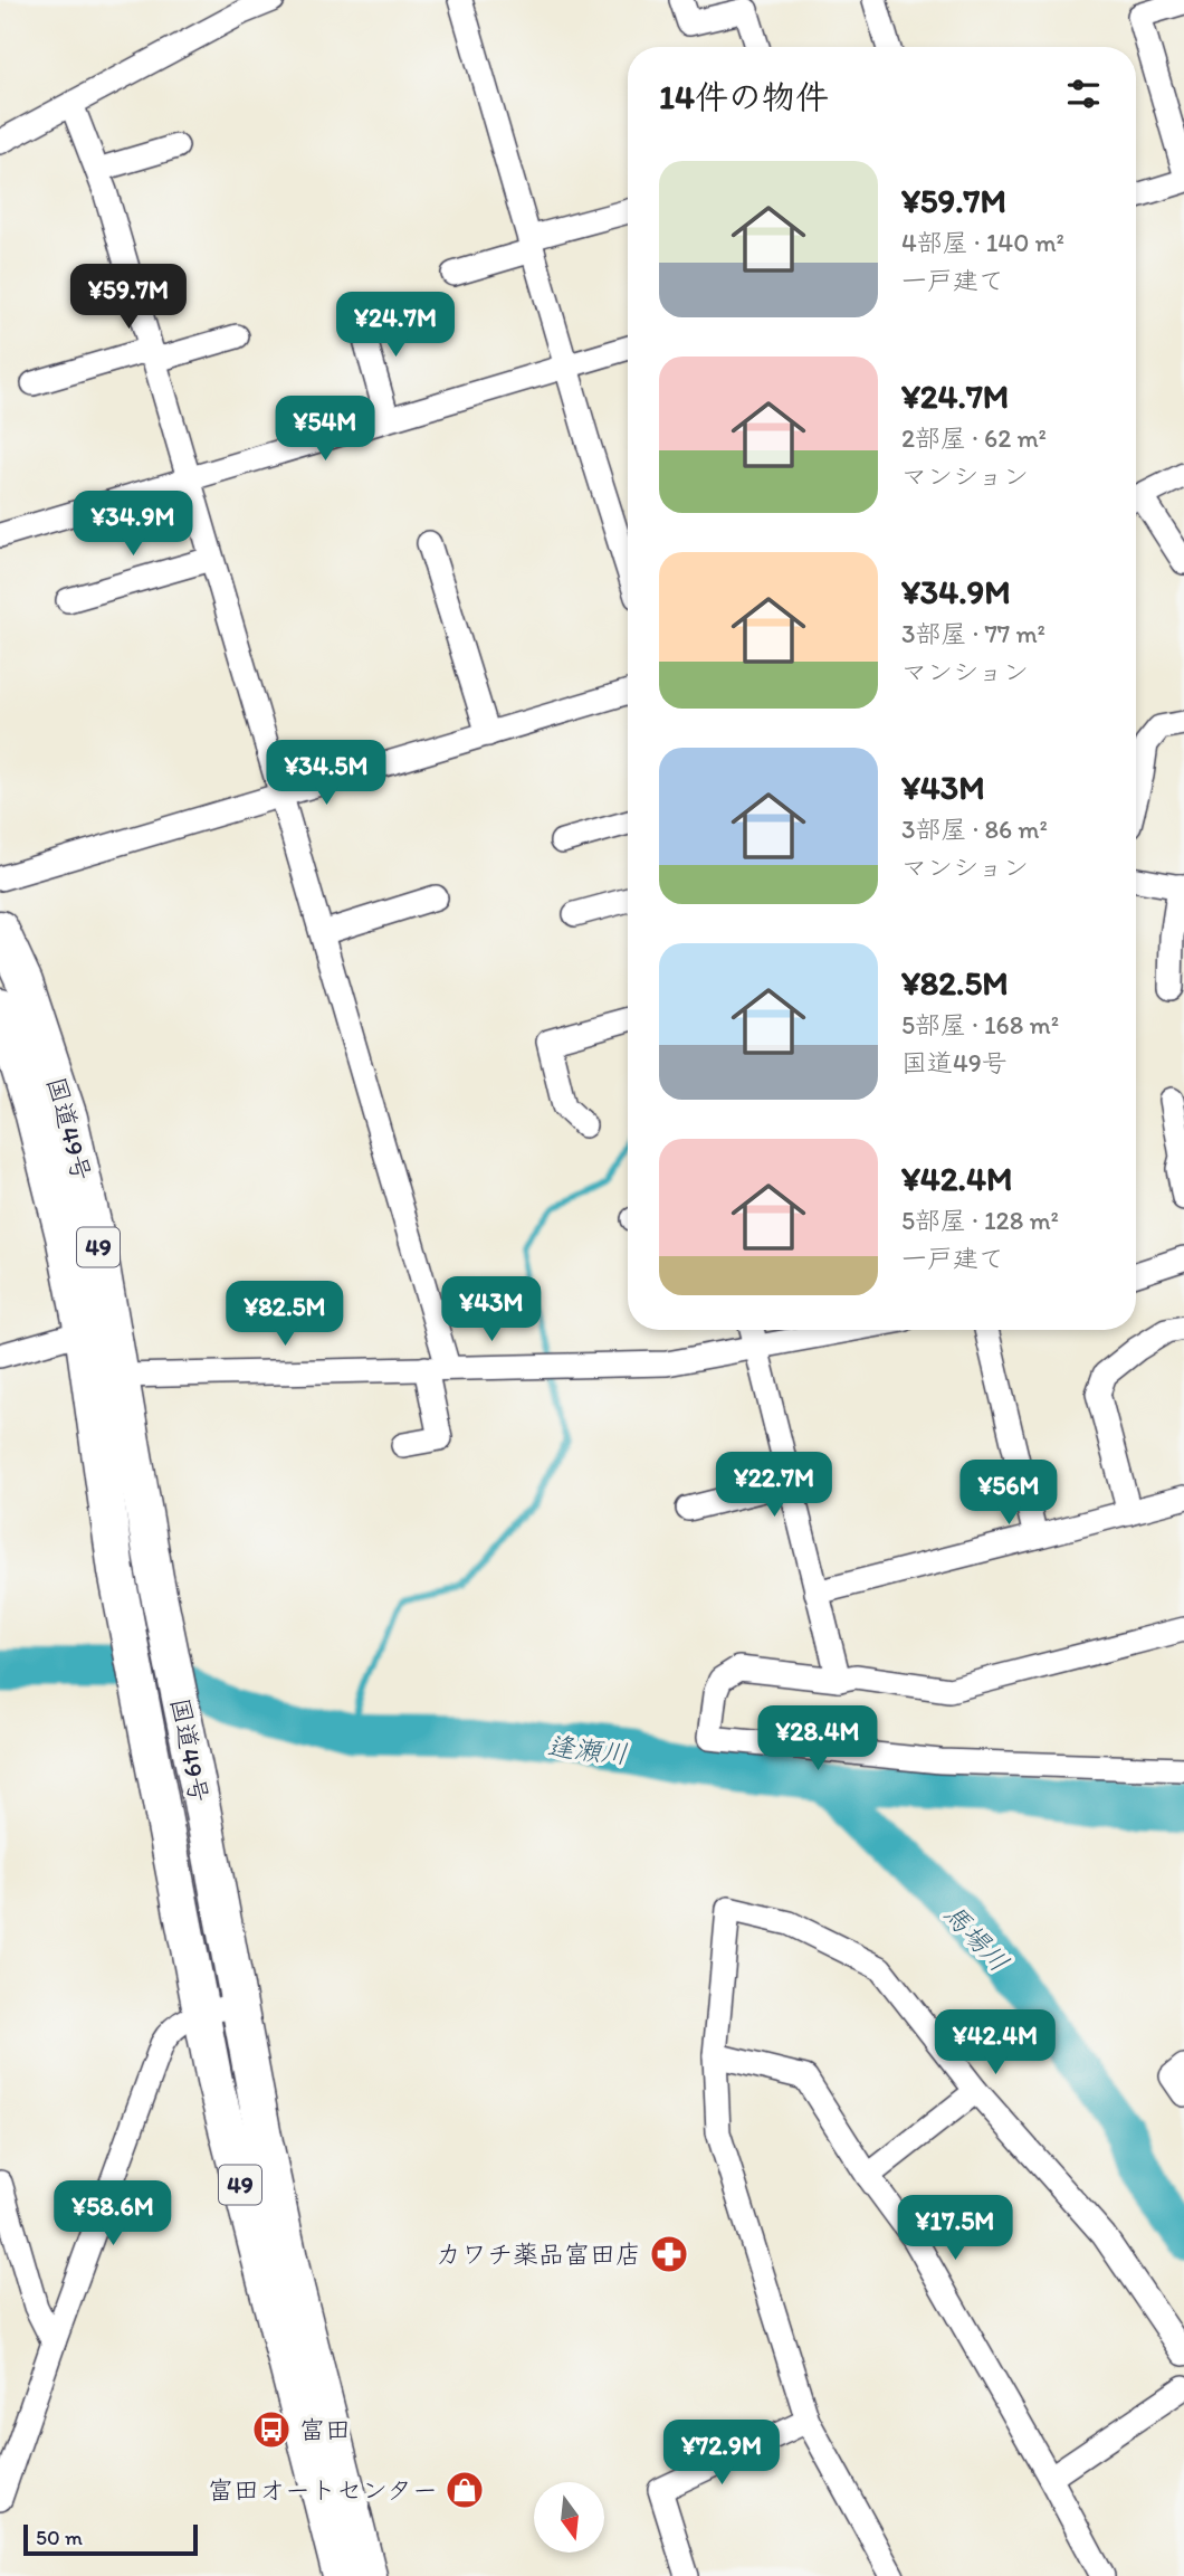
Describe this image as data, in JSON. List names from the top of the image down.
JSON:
{
  "streets": {
    "highway": ["国道49号", "49"]
  },
  "water": ["逢瀬川", "馬場川"],
  "places": {
    "pharmacy": ["カワチ薬品富田店"],
    "bus stop": ["富田"],
    "shop": ["富田オートセンター"]
  },
  "scale_bar": "50 m",
  "north": "bottom",
  "page": {
    "heading": "14件の物件",
    "list": [
      {
        "name": "¥59.7M",
        "note": "4部屋 · 140 m² · 一戸建て"
      },
      {
        "name": "¥24.7M",
        "note": "2部屋 · 62 m² · マンション"
      },
      {
        "name": "¥34.9M",
        "note": "3部屋 · 77 m² · マンション"
      },
      {
        "name": "¥43M",
        "note": "3部屋 · 86 m² · マンション"
      },
      {
        "name": "¥82.5M",
        "note": "5部屋 · 168 m² · 国道49号"
      },
      {
        "name": "¥42.4M",
        "note": "5部屋 · 128 m² · 一戸建て"
      }
    ],
    "price": [
      "¥59.7M",
      "¥24.7M",
      "¥54M",
      "¥34.9M",
      "¥34.5M",
      "¥43M",
      "¥82.5M",
      "¥22.7M",
      "¥56M",
      "¥28.4M",
      "¥42.4M",
      "¥58.6M",
      "¥17.5M",
      "¥72.9M"
    ],
    "scale": "50 m"
  }
}
